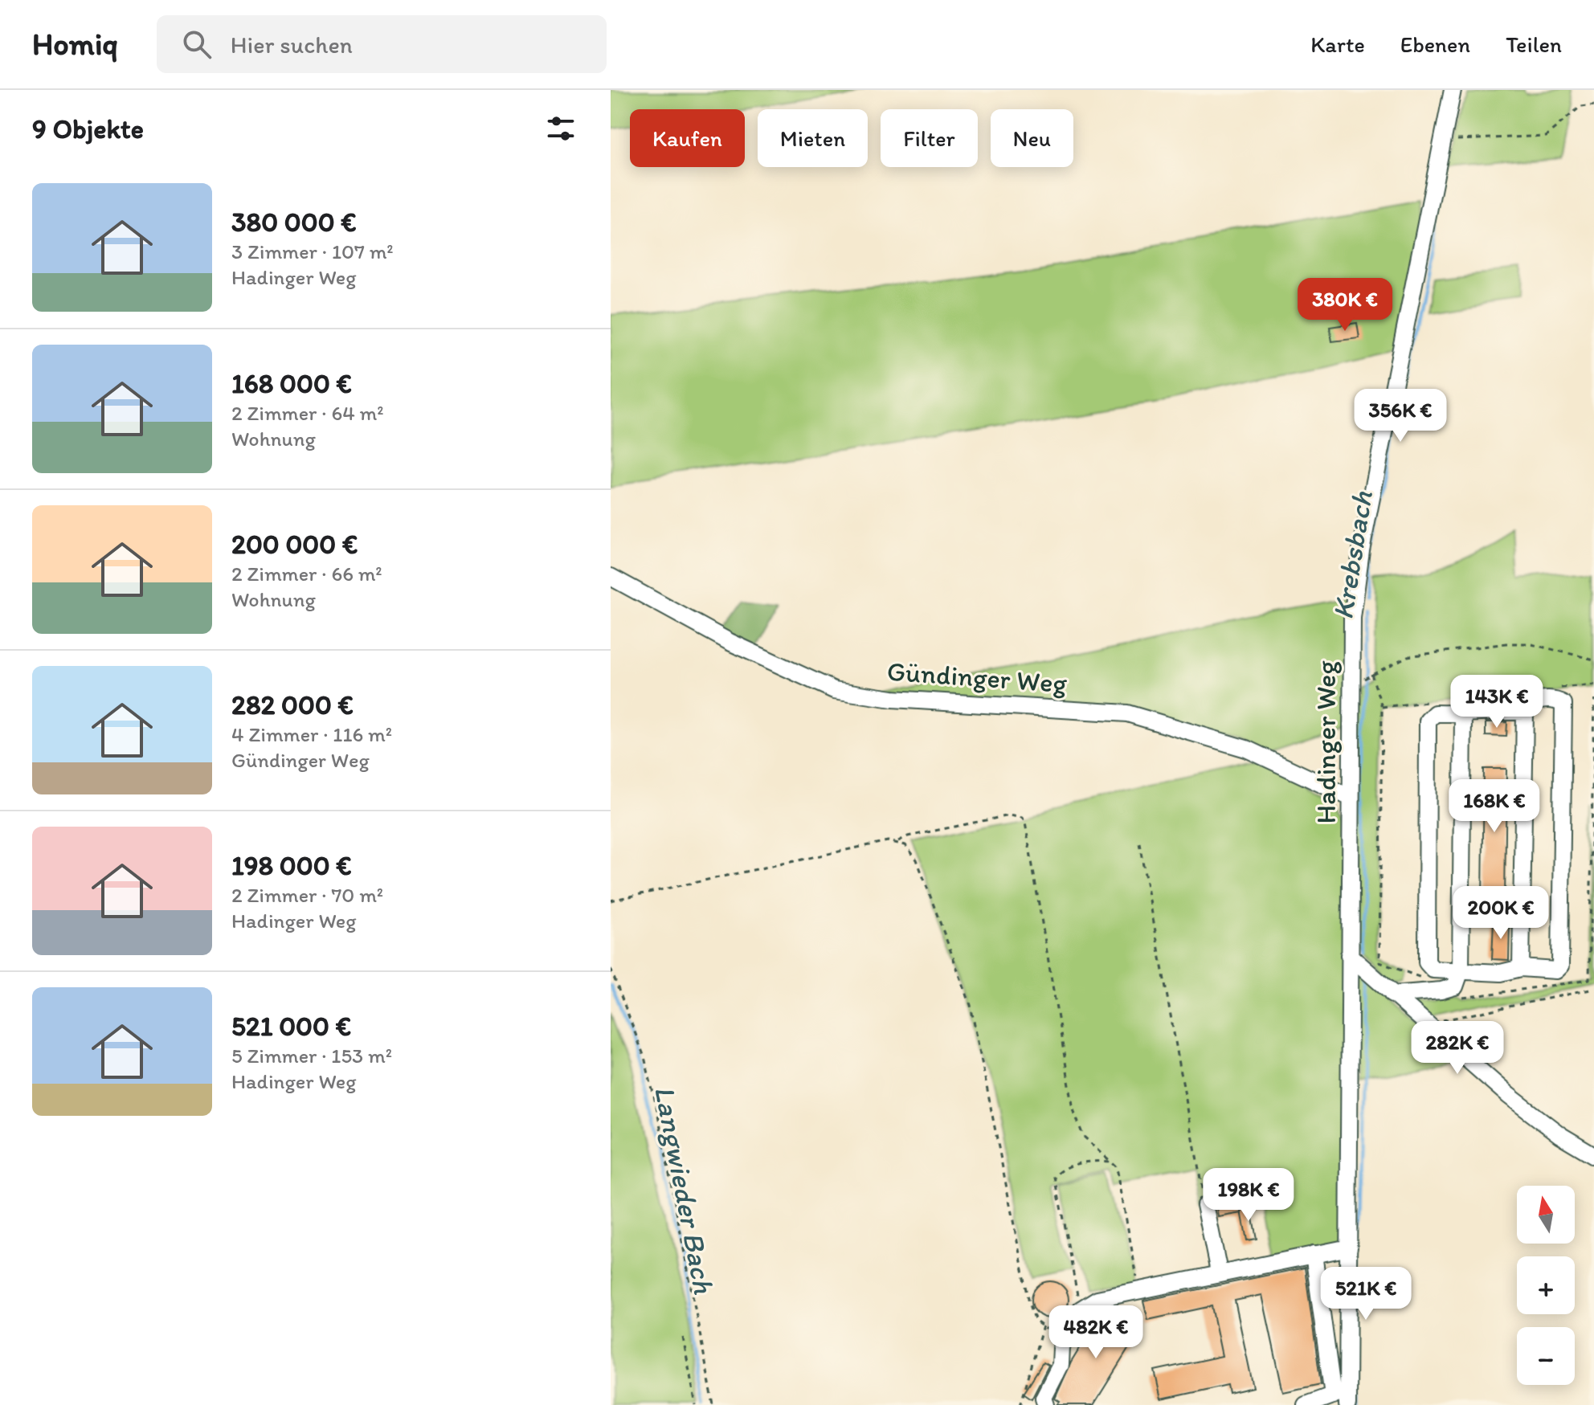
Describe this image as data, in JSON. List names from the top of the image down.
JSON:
{
  "streets": {
    "street": ["Gündinger Weg", "Hadinger Weg"]
  },
  "crossings": [
    ["Gündinger Weg", "Hadinger Weg"]
  ],
  "water": ["Krebsbach", "Langwieder Bach"],
  "north": "top",
  "page": {
    "header": "Homiq",
    "search": "Hier suchen",
    "nav": ["Karte", "Ebenen", "Teilen"],
    "heading": "9 Objekte",
    "chip": [
      "Kaufen",
      "Mieten",
      "Filter",
      "Neu"
    ],
    "list": [
      {
        "name": "380 000 €",
        "note": "3 Zimmer · 107 m² · Hadinger Weg"
      },
      {
        "name": "168 000 €",
        "note": "2 Zimmer · 64 m² · Wohnung"
      },
      {
        "name": "200 000 €",
        "note": "2 Zimmer · 66 m² · Wohnung"
      },
      {
        "name": "282 000 €",
        "note": "4 Zimmer · 116 m² · Gündinger Weg"
      },
      {
        "name": "198 000 €",
        "note": "2 Zimmer · 70 m² · Hadinger Weg"
      },
      {
        "name": "521 000 €",
        "note": "5 Zimmer · 153 m² · Hadinger Weg"
      }
    ],
    "price": [
      "380K €",
      "356K €",
      "143K €",
      "168K €",
      "200K €",
      "282K €",
      "198K €",
      "521K €",
      "482K €"
    ],
    "map_buttons": ["+", "−"]
  }
}
